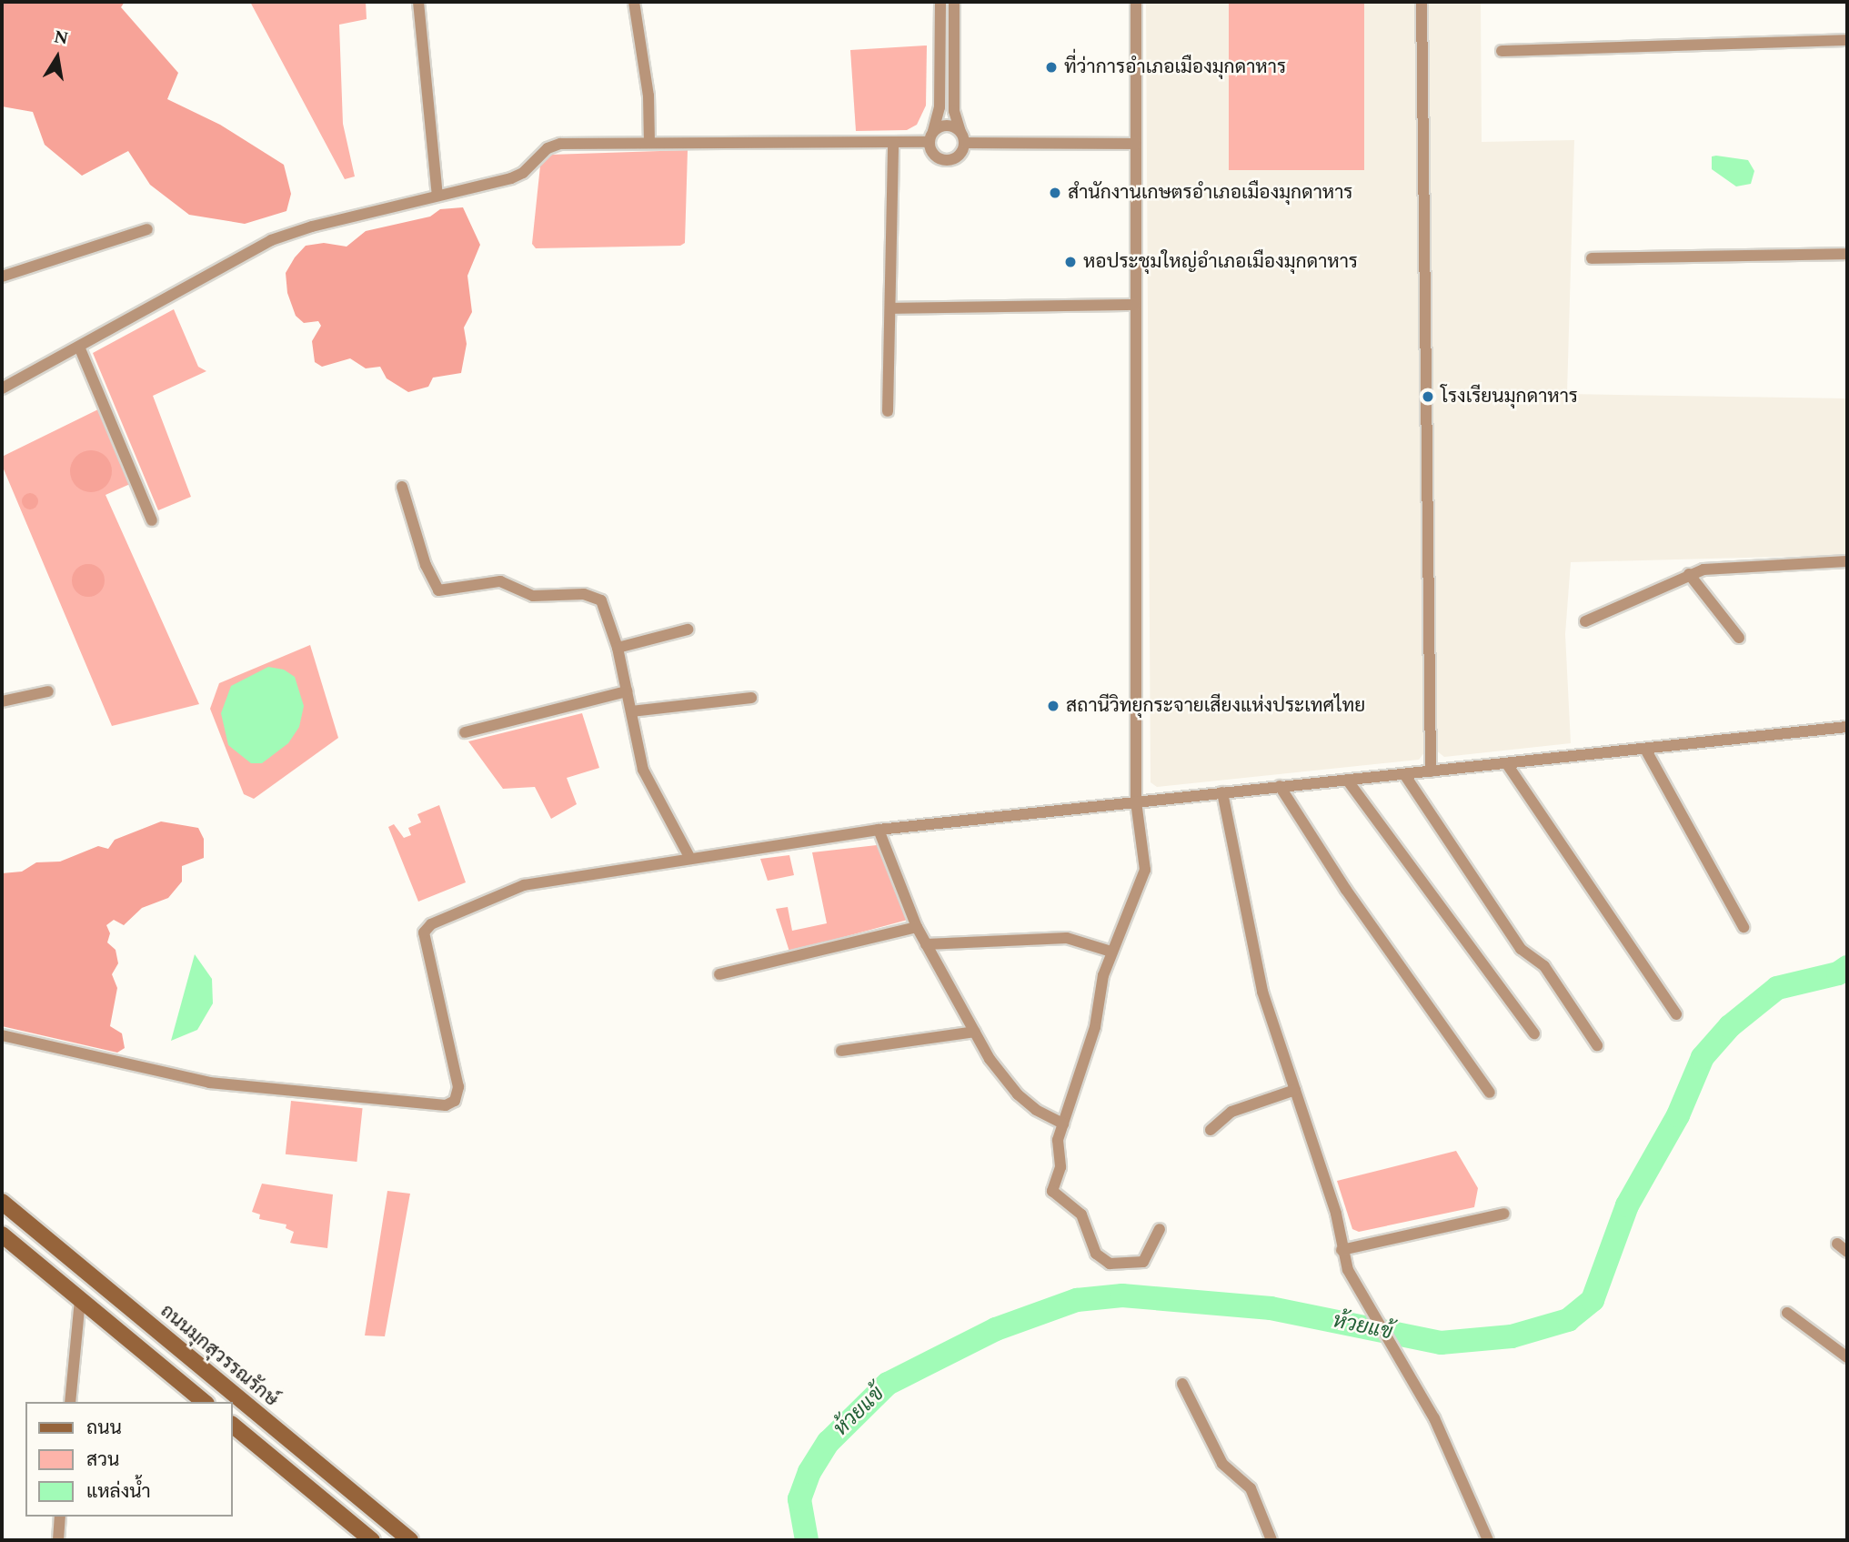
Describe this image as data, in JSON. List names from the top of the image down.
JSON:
{
  "streets": {
    "main road": ["ถนนมุกสุวรรณรักษ์"]
  },
  "water": ["ห้วยแข้"],
  "places": [
    "ที่ว่าการอำเภอเมืองมุกดาหาร",
    "สำนักงานเกษตรอำเภอเมืองมุกดาหาร",
    "หอประชุมใหญ่อำเภอเมืองมุกดาหาร",
    "โรงเรียนมุกดาหาร",
    "สถานีวิทยุกระจายเสียงแห่งประเทศไทย"
  ],
  "legend": ["ถนน", "สวน", "แหล่งน้ำ"],
  "north": "top"
}
